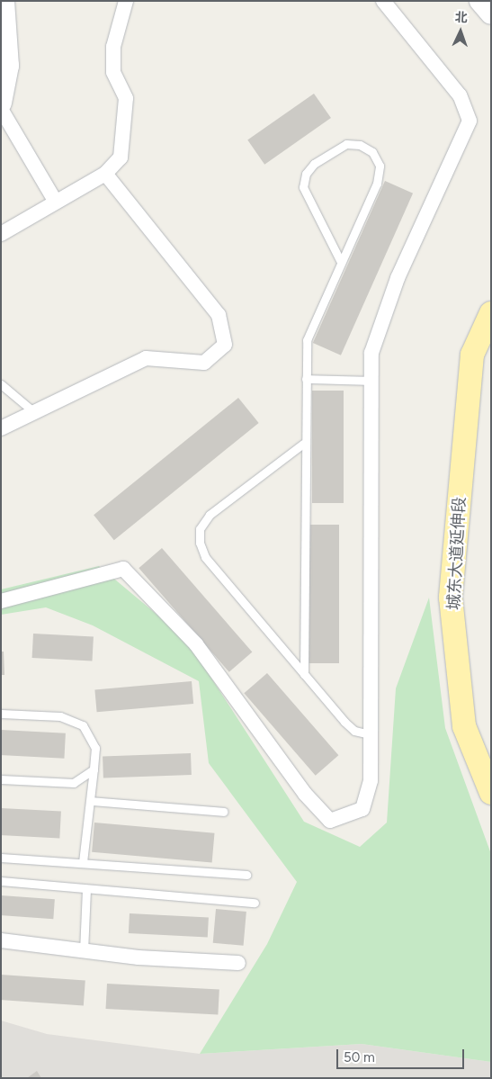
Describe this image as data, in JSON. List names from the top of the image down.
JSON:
{
  "streets": {
    "main road": ["城东大道延伸段"]
  },
  "scale_bar": "50 m",
  "north": "top"
}
